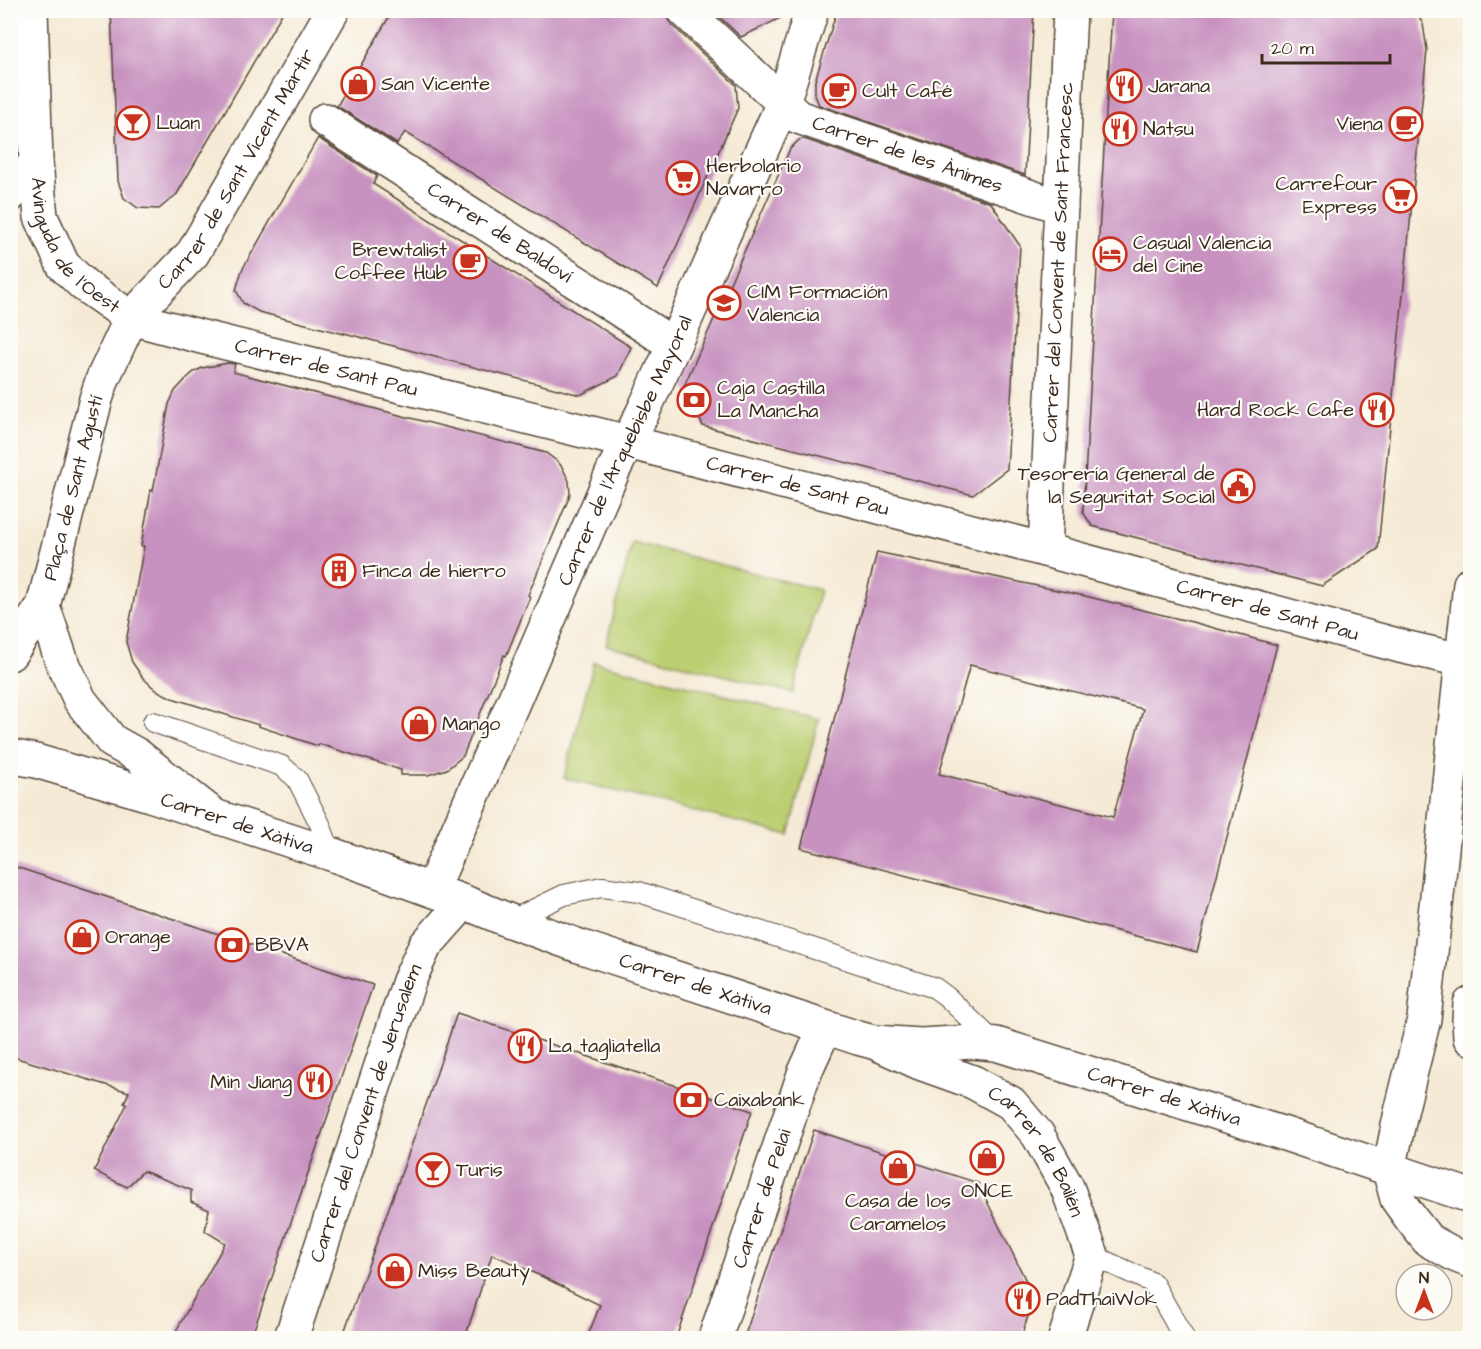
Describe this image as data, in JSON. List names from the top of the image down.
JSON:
{
  "streets": {
    "street": [
      "Carrer de les Ànimes",
      "Carrer de Sant Vicent Màrtir",
      "Carrer de Baldoví",
      "Avinguda de l'Oest",
      "Carrer del Convent de Sant Francesc",
      "Carrer de Sant Pau",
      "Carrer de l'Arquebisbe Mayoral",
      "Plaça de Sant Agustí",
      "Carrer de Xàtiva",
      "Carrer del Convent de Jerusalem",
      "Carrer de Bailén",
      "Carrer de Pelai"
    ]
  },
  "crossings": [
    ["Carrer de les Ànimes", "Carrer del Convent de Sant Francesc"],
    ["Carrer de les Ànimes", "Carrer de l'Arquebisbe Mayoral"],
    ["Carrer de Sant Vicent Màrtir", "Avinguda de l'Oest"],
    ["Carrer de Sant Vicent Màrtir", "Carrer de Sant Pau"],
    ["Carrer de Sant Vicent Màrtir", "Plaça de Sant Agustí"],
    ["Carrer de Baldoví", "Carrer de l'Arquebisbe Mayoral"],
    ["Avinguda de l'Oest", "Carrer de Sant Pau"],
    ["Avinguda de l'Oest", "Plaça de Sant Agustí"],
    ["Carrer del Convent de Sant Francesc", "Carrer de Sant Pau"],
    ["Carrer de Sant Pau", "Carrer de l'Arquebisbe Mayoral"],
    ["Carrer de Sant Pau", "Plaça de Sant Agustí"],
    ["Carrer de l'Arquebisbe Mayoral", "Carrer de Xàtiva"],
    ["Carrer de Xàtiva", "Carrer del Convent de Jerusalem"],
    ["Carrer de Xàtiva", "Carrer de Bailén"],
    ["Carrer de Xàtiva", "Carrer de Pelai"]
  ],
  "places": {
    "shop": [
      "San Vicente",
      "Mango",
      "Orange",
      "ONCE",
      "Casa de los Caramelos",
      "Miss Beauty"
    ],
    "restaurant": [
      "Jarana",
      "Natsu",
      "Hard Rock Cafe",
      "La tagliatella",
      "Min Jiang",
      "PadThaiWok"
    ],
    "cafe": ["Cult Café", "Viena", "Brewtalist Coffee Hub"],
    "bar": ["Luan", "Turis"],
    "supermarket": ["Herbolario Navarro", "Carrefour Express"],
    "hotel": ["Casual Valencia del Cine"],
    "school or university": ["CIM Formación Valencia"],
    "bank": ["Caja Castilla La Mancha", "BBVA", "Caixabank"],
    "public building": ["Tesorería General de la Seguritat Social"],
    "building": ["Finca de hierro"]
  },
  "scale_bar": "20 m",
  "north": "top"
}
